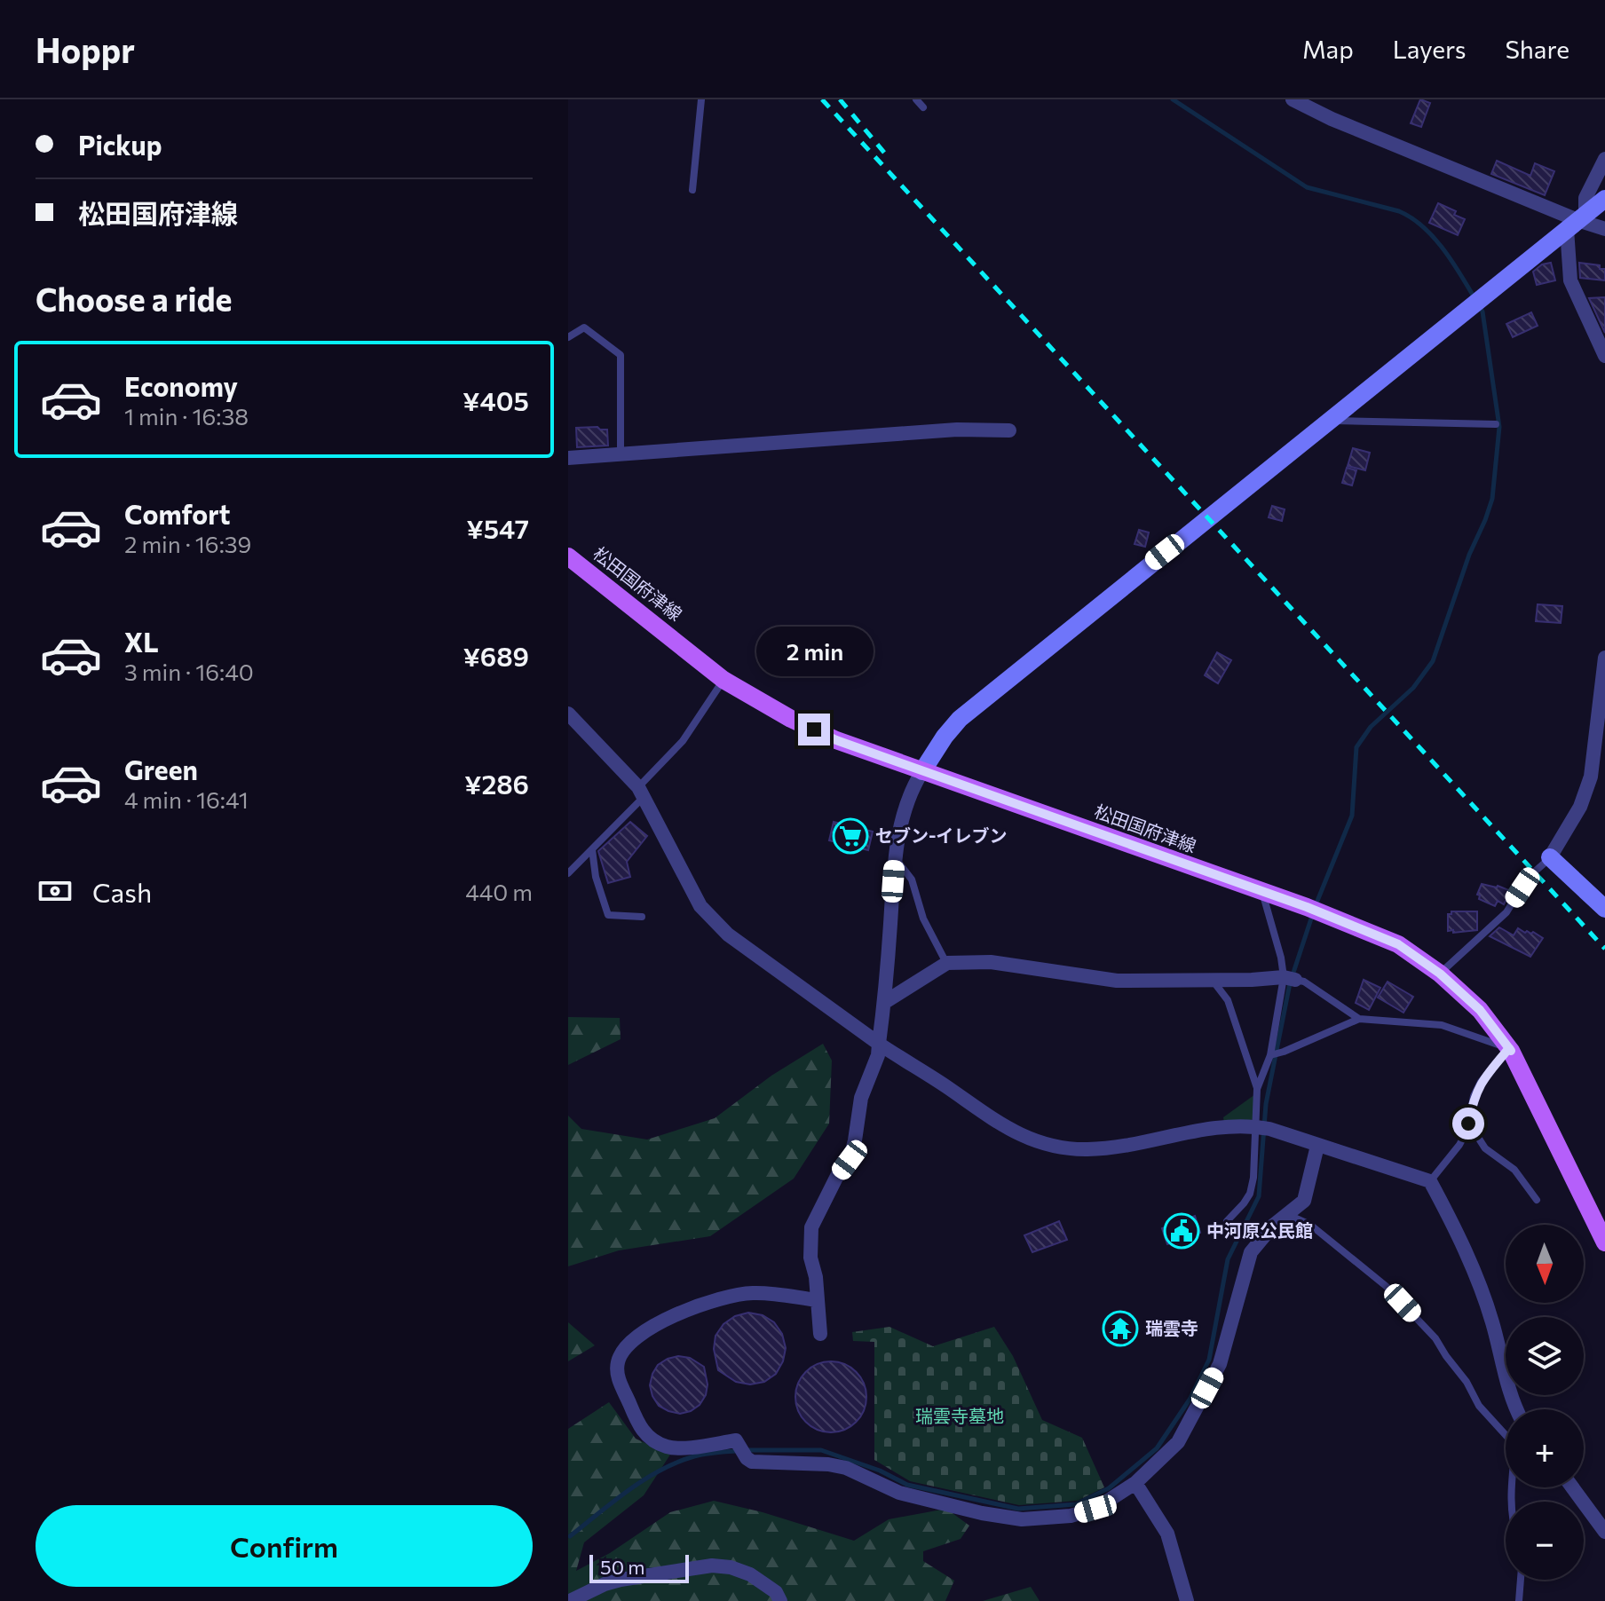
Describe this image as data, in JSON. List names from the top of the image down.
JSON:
{
  "streets": {
    "main road": ["松田国府津線"]
  },
  "parks": ["瑞雲寺墓地"],
  "places": {
    "supermarket": ["セブン-イレブン"],
    "public building": ["中河原公民館"],
    "temple": ["瑞雲寺"]
  },
  "scale_bar": "50 m",
  "north": "bottom",
  "page": {
    "header": "Hoppr",
    "nav": ["Map", "Layers", "Share"],
    "banner": ["Pickup", "松田国府津線"],
    "heading": "Choose a ride",
    "list": [
      {
        "name": "Economy",
        "note": "1 min · 16:38",
        "value": "¥405"
      },
      {
        "name": "Comfort",
        "note": "2 min · 16:39",
        "value": "¥547"
      },
      {
        "name": "XL",
        "note": "3 min · 16:40",
        "value": "¥689"
      },
      {
        "name": "Green",
        "note": "4 min · 16:41",
        "value": "¥286"
      }
    ],
    "bubble": "2 min",
    "pay": ["Cash", "440 m"],
    "map_buttons": ["+", "−"],
    "buttons": "Confirm",
    "scale": "50 m"
  }
}
